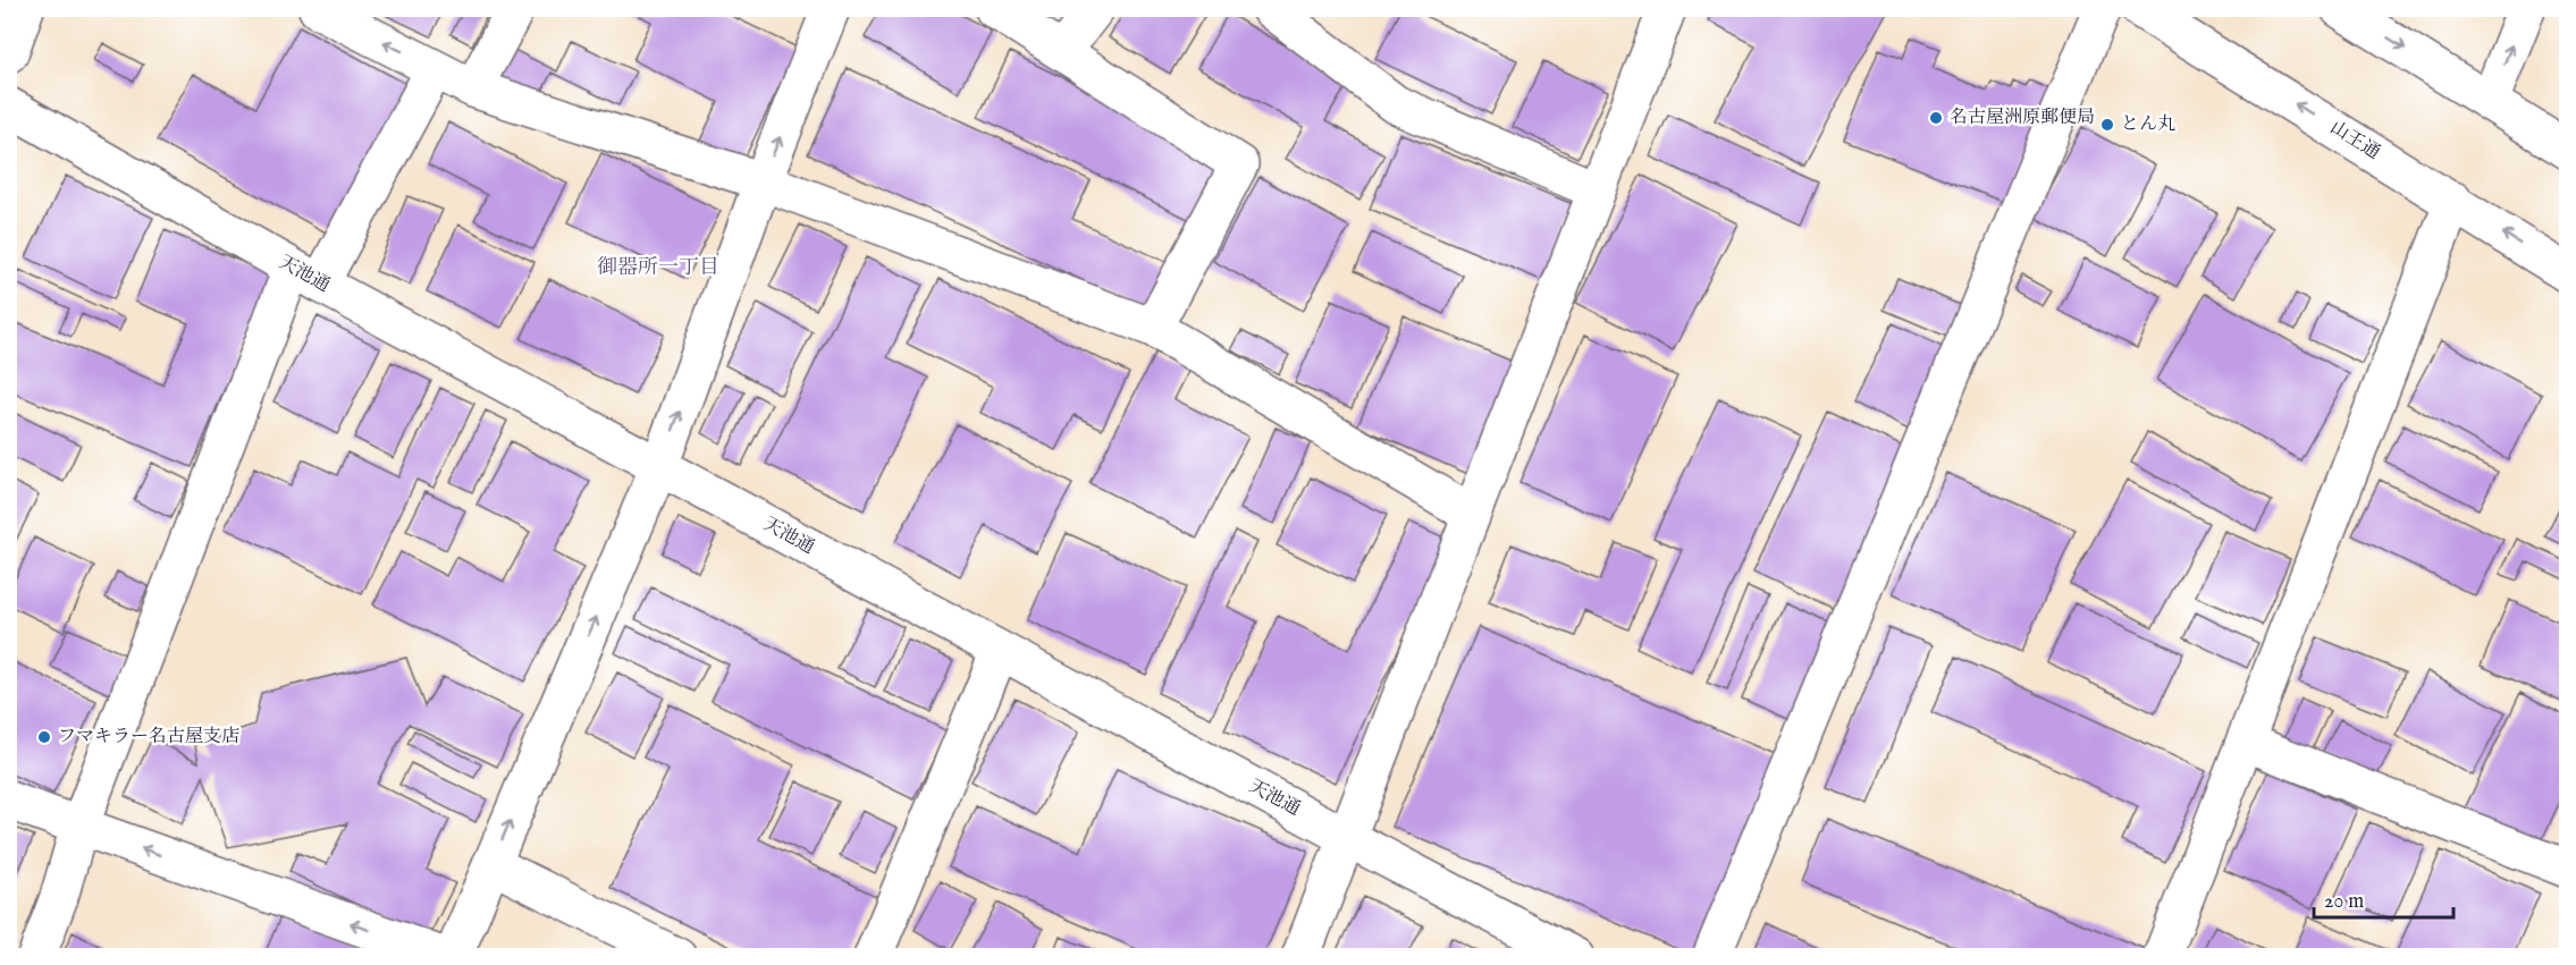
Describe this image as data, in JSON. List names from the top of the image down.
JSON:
{
  "streets": {
    "street": ["山王通", "天池通"]
  },
  "districts": ["御器所一丁目"],
  "places": ["名古屋洲原郵便局", "とん丸", "フマキラー名古屋支店"],
  "scale_bar": "20 m"
}
